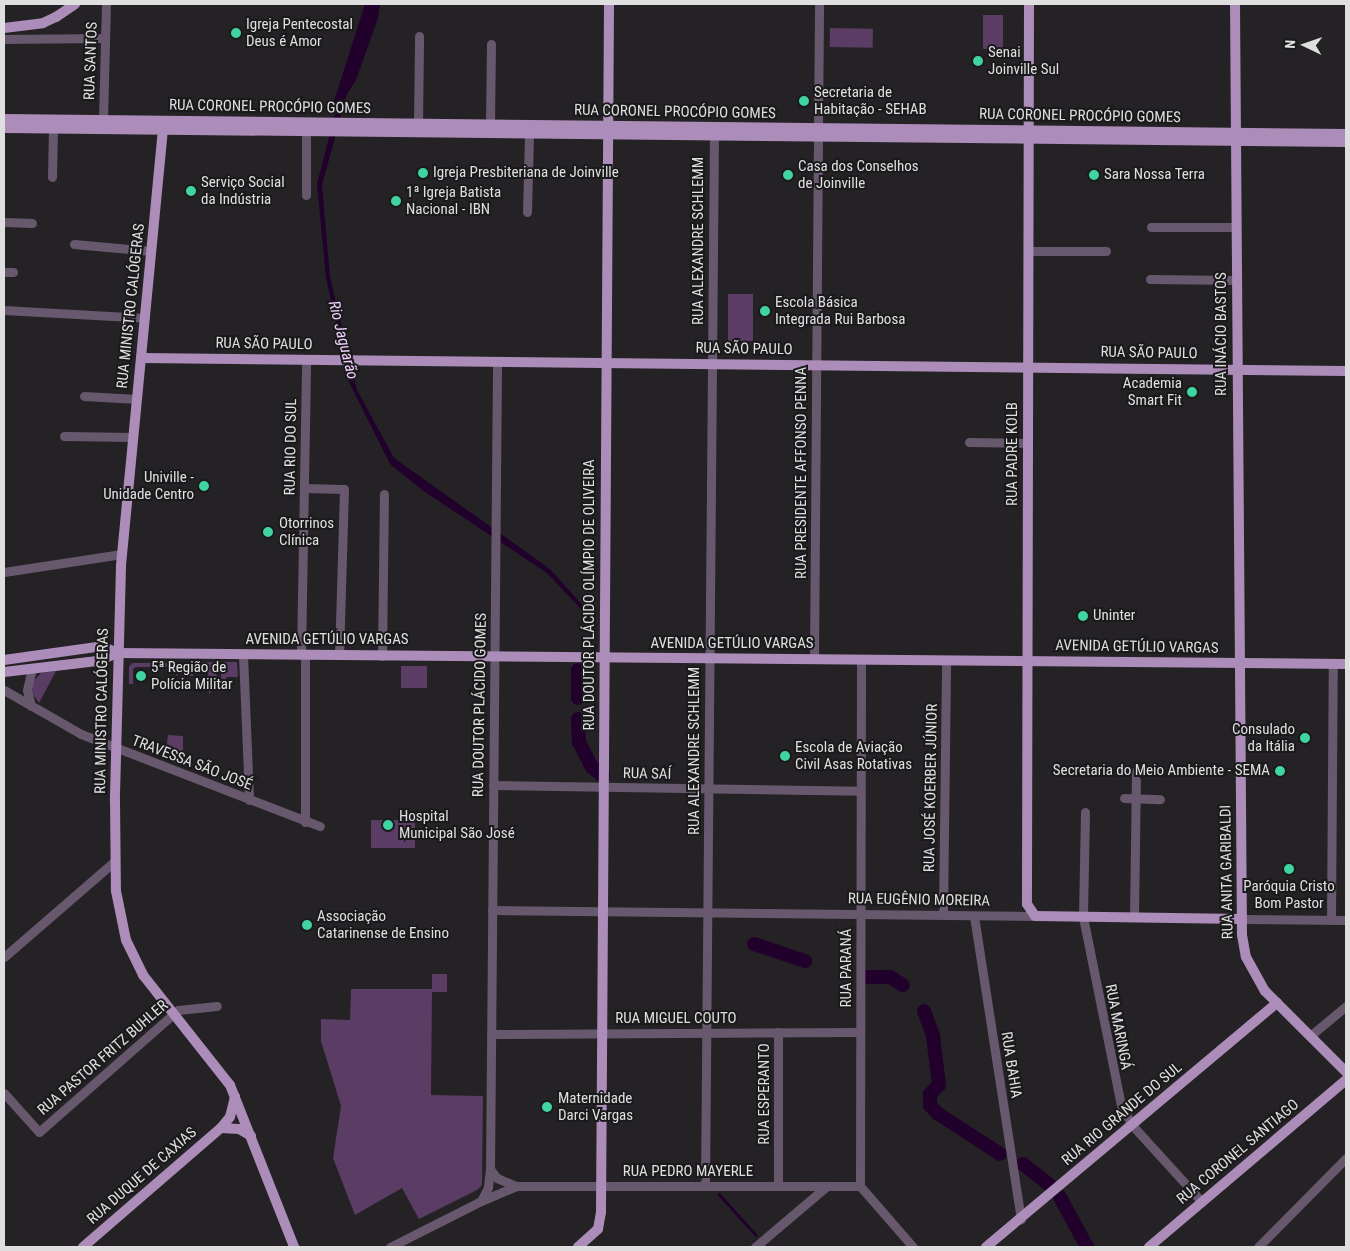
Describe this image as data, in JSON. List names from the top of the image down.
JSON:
{
  "streets": {
    "main road": [
      "RUA CORONEL PROCÓPIO GOMES",
      "RUA MINISTRO CALÓGERAS",
      "RUA INÁCIO BASTOS",
      "RUA SÃO PAULO",
      "RUA PADRE KOLB",
      "RUA DOUTOR PLÁCIDO OLÍMPIO DE OLIVEIRA",
      "AVENIDA GETÚLIO VARGAS",
      "RUA ANITA GARIBALDI",
      "RUA EUGÊNIO MOREIRA",
      "RUA RIO GRANDE DO SUL",
      "RUA CORONEL SANTIAGO",
      "RUA DUQUE DE CAXIAS"
    ],
    "street": [
      "RUA SANTOS",
      "RUA ALEXANDRE SCHLEMM",
      "RUA RIO DO SUL",
      "RUA PRESIDENTE AFFONSO PENNA",
      "RUA DOUTOR PLÁCIDO GOMES",
      "TRAVESSA SÃO JOSÉ",
      "RUA SAÍ",
      "RUA JOSÉ KOERBER JÚNIOR",
      "RUA PARANÁ",
      "RUA MIGUEL COUTO",
      "RUA MARINGÁ",
      "RUA PASTOR FRITZ BUHLER",
      "RUA BAHIA",
      "RUA ESPERANTO",
      "RUA PEDRO MAYERLE"
    ]
  },
  "crossings": [
    ["RUA SANTOS", "RUA CORONEL PROCÓPIO GOMES"],
    ["RUA CORONEL PROCÓPIO GOMES", "RUA ALEXANDRE SCHLEMM"],
    ["RUA CORONEL PROCÓPIO GOMES", "RUA MINISTRO CALÓGERAS"],
    ["RUA CORONEL PROCÓPIO GOMES", "RUA INÁCIO BASTOS"],
    ["RUA CORONEL PROCÓPIO GOMES", "RUA PADRE KOLB"],
    ["RUA CORONEL PROCÓPIO GOMES", "RUA PRESIDENTE AFFONSO PENNA"],
    ["RUA CORONEL PROCÓPIO GOMES", "RUA DOUTOR PLÁCIDO OLÍMPIO DE OLIVEIRA"],
    ["RUA ALEXANDRE SCHLEMM", "RUA SÃO PAULO"],
    ["RUA ALEXANDRE SCHLEMM", "AVENIDA GETÚLIO VARGAS"],
    ["RUA ALEXANDRE SCHLEMM", "RUA SAÍ"],
    ["RUA ALEXANDRE SCHLEMM", "RUA EUGÊNIO MOREIRA"],
    ["RUA ALEXANDRE SCHLEMM", "RUA MIGUEL COUTO"],
    ["RUA ALEXANDRE SCHLEMM", "RUA PEDRO MAYERLE"],
    ["RUA MINISTRO CALÓGERAS", "RUA SÃO PAULO"],
    ["RUA MINISTRO CALÓGERAS", "AVENIDA GETÚLIO VARGAS"],
    ["RUA MINISTRO CALÓGERAS", "TRAVESSA SÃO JOSÉ"],
    ["RUA MINISTRO CALÓGERAS", "RUA PASTOR FRITZ BUHLER"],
    ["RUA MINISTRO CALÓGERAS", "RUA DUQUE DE CAXIAS"],
    ["RUA INÁCIO BASTOS", "RUA SÃO PAULO"],
    ["RUA INÁCIO BASTOS", "AVENIDA GETÚLIO VARGAS"],
    ["RUA INÁCIO BASTOS", "RUA ANITA GARIBALDI"],
    ["RUA SÃO PAULO", "RUA RIO DO SUL"],
    ["RUA SÃO PAULO", "RUA PADRE KOLB"],
    ["RUA SÃO PAULO", "RUA PRESIDENTE AFFONSO PENNA"],
    ["RUA SÃO PAULO", "RUA DOUTOR PLÁCIDO OLÍMPIO DE OLIVEIRA"],
    ["RUA SÃO PAULO", "RUA DOUTOR PLÁCIDO GOMES"],
    ["RUA RIO DO SUL", "AVENIDA GETÚLIO VARGAS"],
    ["RUA RIO DO SUL", "TRAVESSA SÃO JOSÉ"],
    ["RUA PADRE KOLB", "AVENIDA GETÚLIO VARGAS"],
    ["RUA PRESIDENTE AFFONSO PENNA", "AVENIDA GETÚLIO VARGAS"],
    ["RUA DOUTOR PLÁCIDO OLÍMPIO DE OLIVEIRA", "AVENIDA GETÚLIO VARGAS"],
    ["RUA DOUTOR PLÁCIDO OLÍMPIO DE OLIVEIRA", "RUA SAÍ"],
    ["RUA DOUTOR PLÁCIDO OLÍMPIO DE OLIVEIRA", "RUA EUGÊNIO MOREIRA"],
    ["RUA DOUTOR PLÁCIDO OLÍMPIO DE OLIVEIRA", "RUA MIGUEL COUTO"],
    ["RUA DOUTOR PLÁCIDO OLÍMPIO DE OLIVEIRA", "RUA PEDRO MAYERLE"],
    ["AVENIDA GETÚLIO VARGAS", "RUA DOUTOR PLÁCIDO GOMES"],
    ["AVENIDA GETÚLIO VARGAS", "RUA JOSÉ KOERBER JÚNIOR"],
    ["AVENIDA GETÚLIO VARGAS", "RUA ANITA GARIBALDI"],
    ["AVENIDA GETÚLIO VARGAS", "RUA PARANÁ"],
    ["RUA DOUTOR PLÁCIDO GOMES", "RUA SAÍ"],
    ["RUA DOUTOR PLÁCIDO GOMES", "RUA EUGÊNIO MOREIRA"],
    ["RUA DOUTOR PLÁCIDO GOMES", "RUA MIGUEL COUTO"],
    ["RUA SAÍ", "RUA PARANÁ"],
    ["RUA JOSÉ KOERBER JÚNIOR", "RUA EUGÊNIO MOREIRA"],
    ["RUA ANITA GARIBALDI", "RUA EUGÊNIO MOREIRA"],
    ["RUA ANITA GARIBALDI", "RUA RIO GRANDE DO SUL"],
    ["RUA EUGÊNIO MOREIRA", "RUA PARANÁ"],
    ["RUA EUGÊNIO MOREIRA", "RUA MARINGÁ"],
    ["RUA EUGÊNIO MOREIRA", "RUA BAHIA"],
    ["RUA PARANÁ", "RUA MIGUEL COUTO"],
    ["RUA PARANÁ", "RUA PEDRO MAYERLE"],
    ["RUA MIGUEL COUTO", "RUA ESPERANTO"],
    ["RUA MARINGÁ", "RUA RIO GRANDE DO SUL"],
    ["RUA MARINGÁ", "RUA CORONEL SANTIAGO"],
    ["RUA BAHIA", "RUA RIO GRANDE DO SUL"],
    ["RUA ESPERANTO", "RUA PEDRO MAYERLE"]
  ],
  "water": ["Rio Jaguarão"],
  "places": [
    "Igreja Pentecostal Deus é Amor",
    "Senai Joinville Sul",
    "Secretaria de Habitação - SEHAB",
    "Igreja Presbiteriana de Joinville",
    "Casa dos Conselhos de Joinville",
    "Sara Nossa Terra",
    "Serviço Social da Indústria",
    "1ª Igreja Batista Nacional - IBN",
    "Escola Básica Integrada Rui Barbosa",
    "Academia Smart Fit",
    "Univille - Unidade Centro",
    "Otorrinos Clínica",
    "Uninter",
    "5ª Região de Polícia Militar",
    "Consulado da Itália",
    "Escola de Aviação Civil Asas Rotativas",
    "Secretaria do Meio Ambiente - SEMA",
    "Hospital Municipal São José",
    "Paróquia Cristo Bom Pastor",
    "Associação Catarinense de Ensino",
    "Maternidade Darci Vargas"
  ],
  "north": "left"
}
